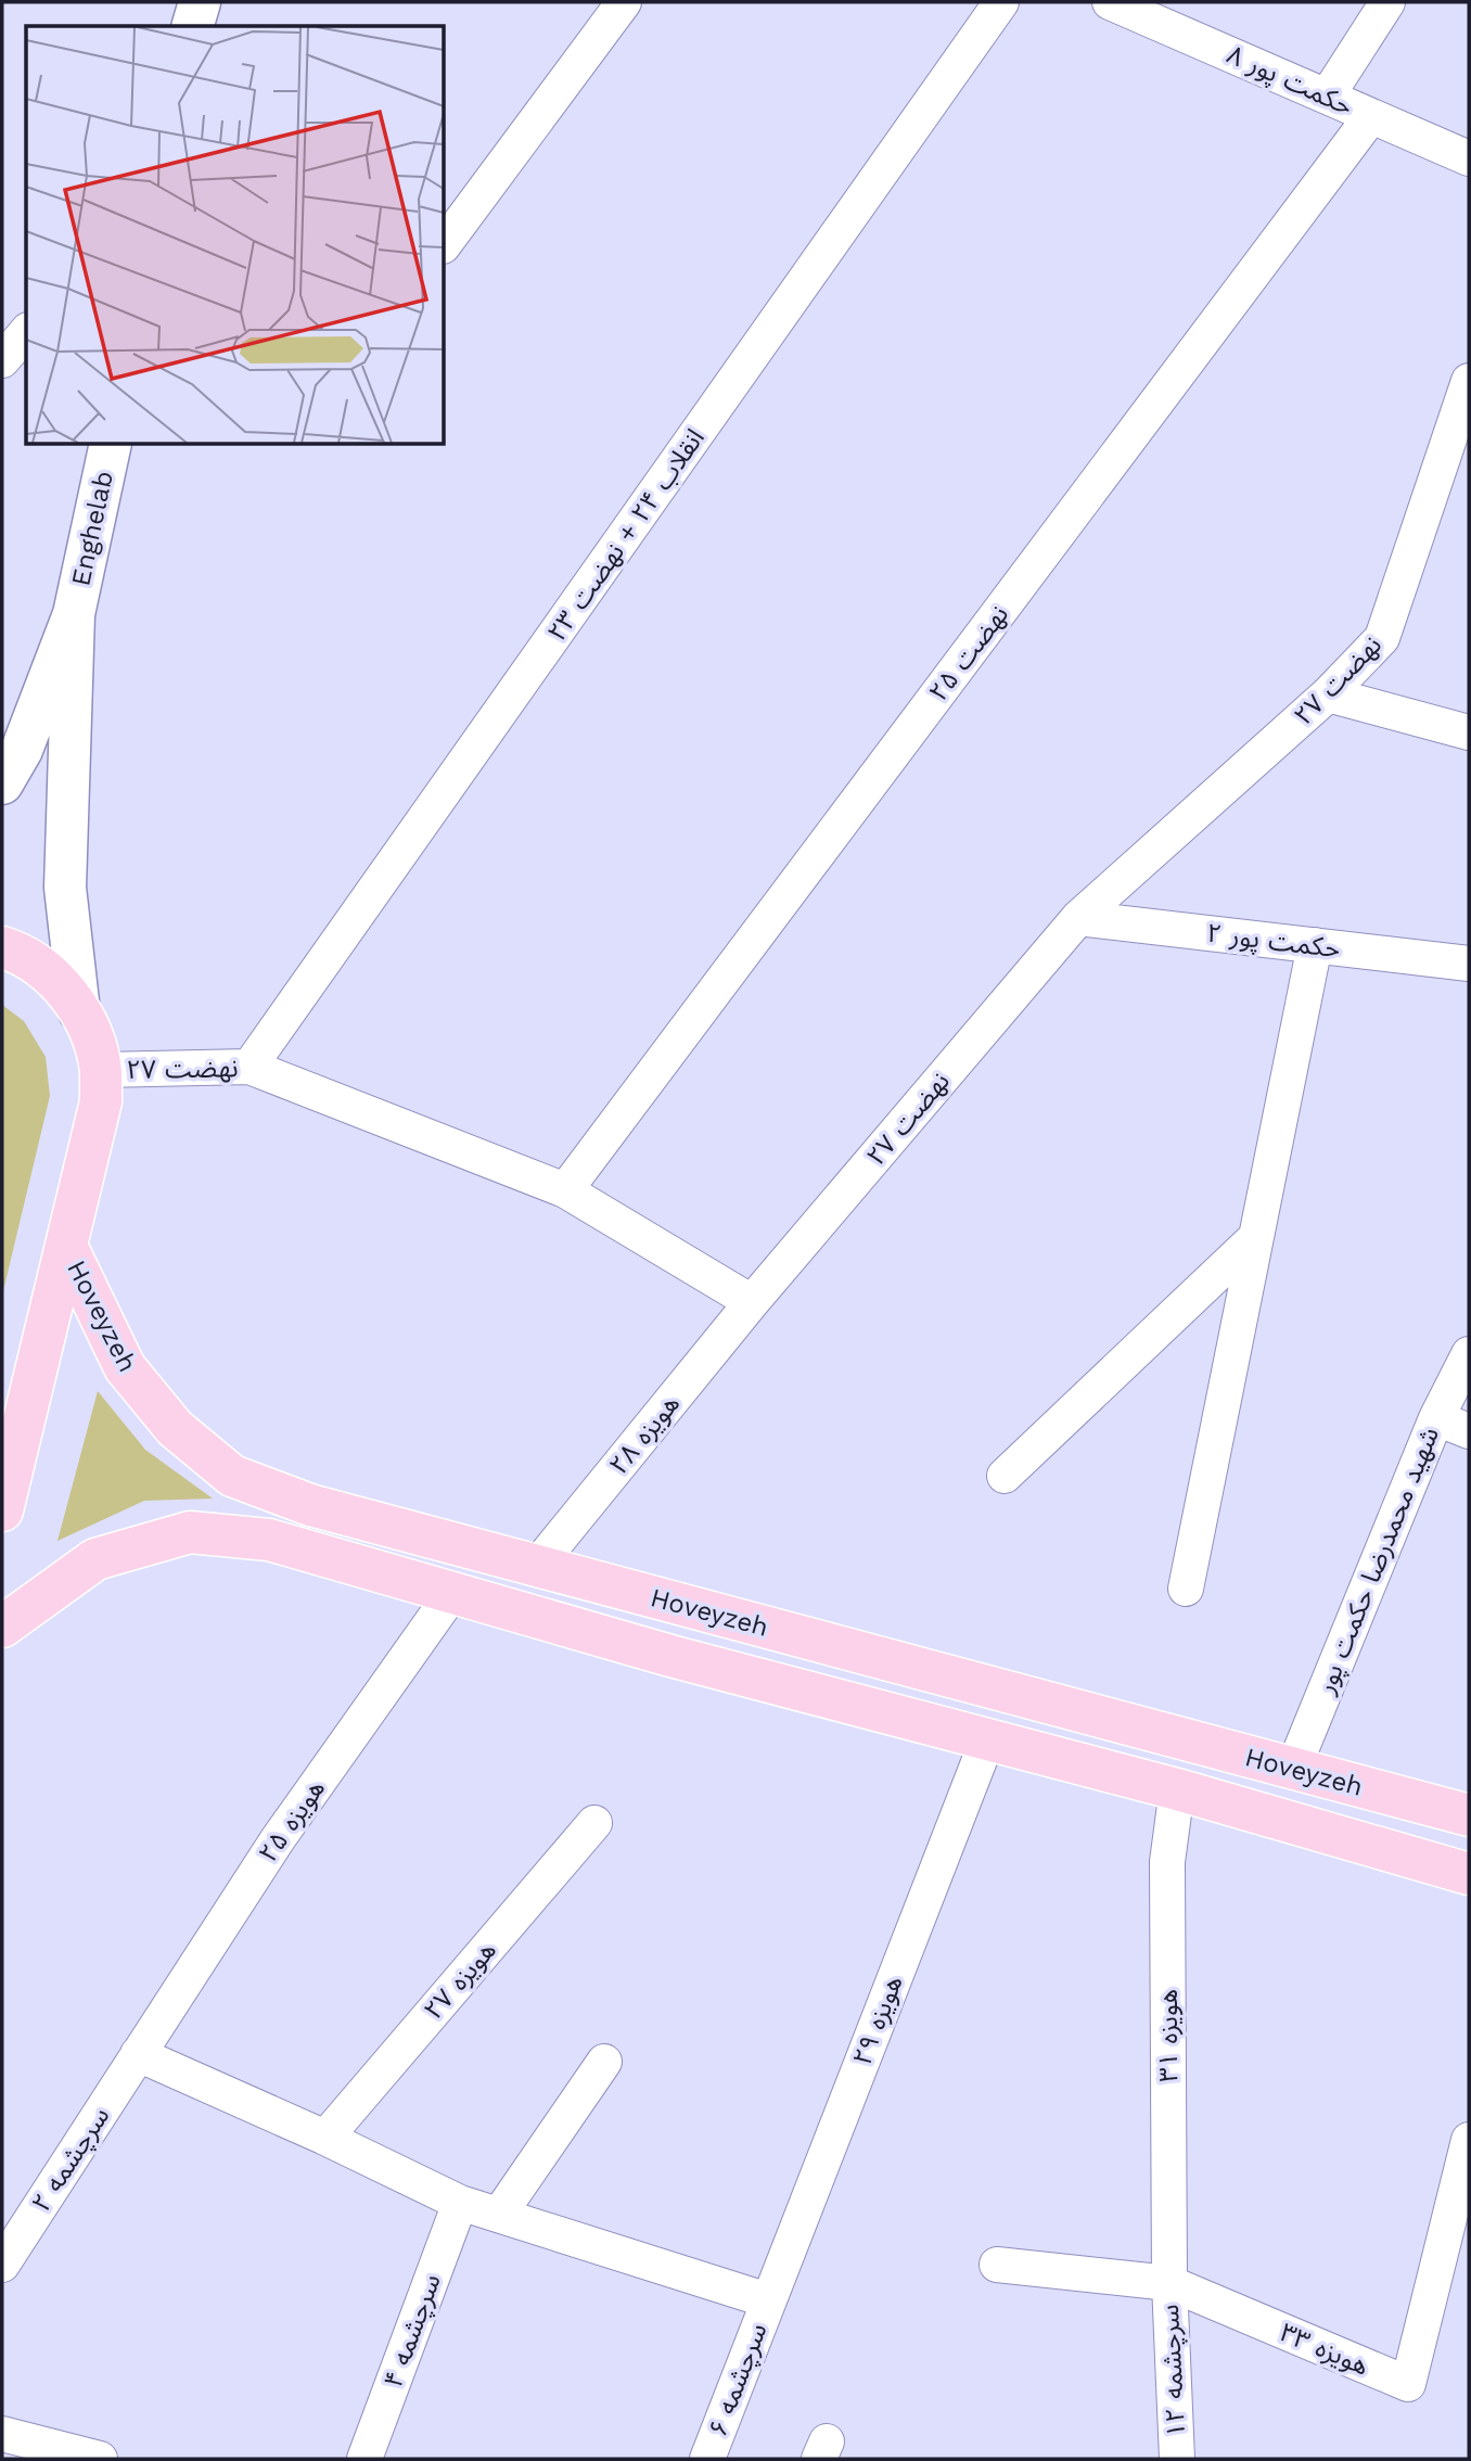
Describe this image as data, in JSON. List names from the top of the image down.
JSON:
{
  "streets": {
    "main road": ["Hoveyzeh"],
    "street": [
      "حکمت پور ۸",
      "Enghelab",
      "انقلاب ۲۴ + نهضت ۲۳",
      "نهضت ۲۵",
      "نهضت ۲۷",
      "حکمت پور ۲",
      "هویزه ۲۸",
      "شهید محمدرضا حکمت پور",
      "هویزه ۲۵",
      "هویزه ۲۷",
      "هویزه ۲۹",
      "هویزه ۳۱",
      "سرچشمه ۲",
      "سرچشمه ۴",
      "هویزه ۳۳",
      "سرچشمه ۱۲",
      "سرچشمه ۶"
    ]
  },
  "crossings": [
    ["حکمت پور ۸", "نهضت ۲۵"],
    ["انقلاب ۲۴ + نهضت ۲۳", "نهضت ۲۷"],
    ["نهضت ۲۵", "نهضت ۲۷"],
    ["نهضت ۲۷", "حکمت پور ۲"],
    ["نهضت ۲۷", "هویزه ۲۸"],
    ["Hoveyzeh", "هویزه ۲۸"],
    ["Hoveyzeh", "شهید محمدرضا حکمت پور"],
    ["Hoveyzeh", "هویزه ۲۵"],
    ["Hoveyzeh", "هویزه ۲۹"],
    ["Hoveyzeh", "هویزه ۳۱"],
    ["هویزه ۲۵", "سرچشمه ۲"],
    ["هویزه ۲۹", "سرچشمه ۶"],
    ["هویزه ۳۱", "هویزه ۳۳"],
    ["هویزه ۳۱", "سرچشمه ۱۲"],
    ["هویزه ۳۳", "سرچشمه ۱۲"]
  ]
}
